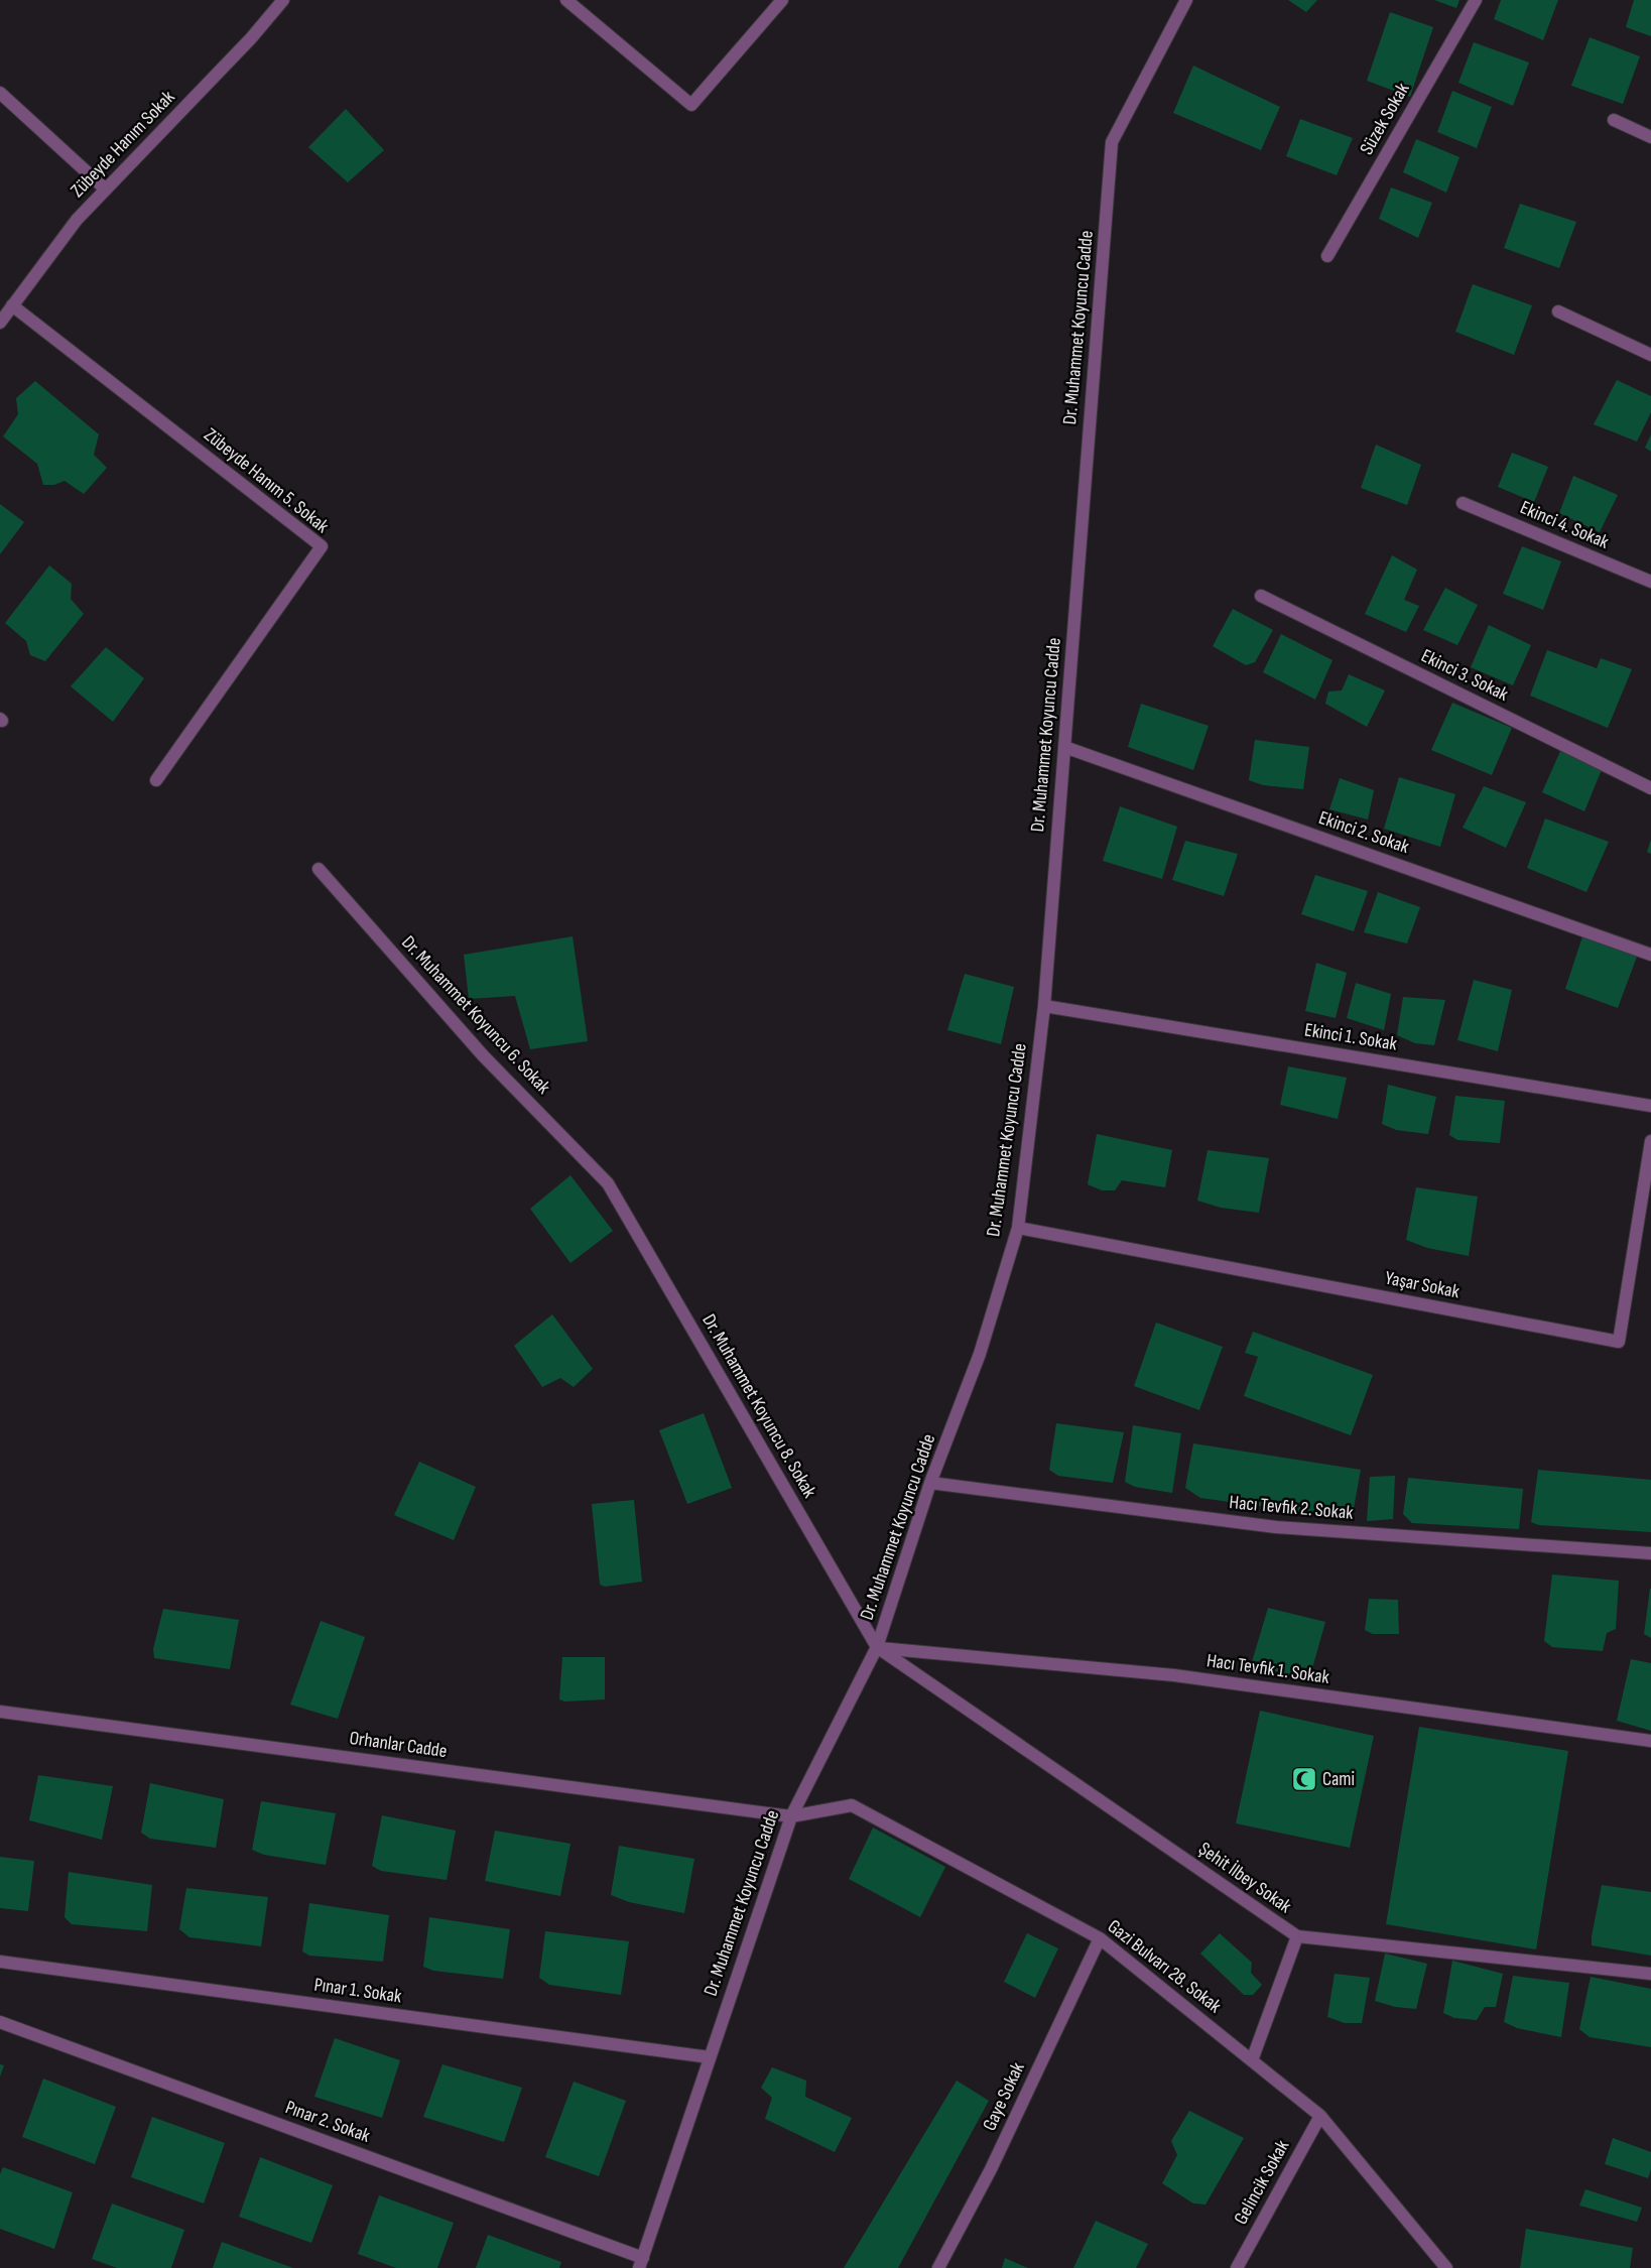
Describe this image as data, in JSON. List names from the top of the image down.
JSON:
{
  "streets": {
    "street": [
      "Süzek Sokak",
      "Zübeyde Hanım Sokak",
      "Dr. Muhammet Koyuncu Cadde",
      "Zübeyde Hanım 5. Sokak",
      "Ekinci 4. Sokak",
      "Ekinci 3. Sokak",
      "Ekinci 2. Sokak",
      "Dr. Muhammet Koyuncu 6. Sokak",
      "Ekinci 1. Sokak",
      "Yaşar Sokak",
      "Dr. Muhammet Koyuncu 8. Sokak",
      "Hacı Tevfik 2. Sokak",
      "Hacı Tevfik 1. Sokak",
      "Orhanlar Cadde",
      "Şehit İlbey Sokak",
      "Gazi Bulvarı 28. Sokak",
      "Pınar 1. Sokak",
      "Gaye Sokak",
      "Pınar 2. Sokak",
      "Gelincik Sokak"
    ]
  },
  "crossings": [
    ["Zübeyde Hanım Sokak", "Zübeyde Hanım 5. Sokak"],
    ["Dr. Muhammet Koyuncu Cadde", "Ekinci 2. Sokak"],
    ["Dr. Muhammet Koyuncu Cadde", "Ekinci 1. Sokak"],
    ["Dr. Muhammet Koyuncu Cadde", "Yaşar Sokak"],
    ["Dr. Muhammet Koyuncu Cadde", "Dr. Muhammet Koyuncu 8. Sokak"],
    ["Dr. Muhammet Koyuncu Cadde", "Hacı Tevfik 2. Sokak"],
    ["Dr. Muhammet Koyuncu Cadde", "Hacı Tevfik 1. Sokak"],
    ["Dr. Muhammet Koyuncu Cadde", "Orhanlar Cadde"],
    ["Dr. Muhammet Koyuncu Cadde", "Şehit İlbey Sokak"],
    ["Dr. Muhammet Koyuncu Cadde", "Gazi Bulvarı 28. Sokak"],
    ["Dr. Muhammet Koyuncu Cadde", "Pınar 1. Sokak"],
    ["Dr. Muhammet Koyuncu Cadde", "Pınar 2. Sokak"],
    ["Dr. Muhammet Koyuncu 6. Sokak", "Dr. Muhammet Koyuncu 8. Sokak"],
    ["Dr. Muhammet Koyuncu 8. Sokak", "Hacı Tevfik 1. Sokak"],
    ["Dr. Muhammet Koyuncu 8. Sokak", "Şehit İlbey Sokak"],
    ["Hacı Tevfik 1. Sokak", "Şehit İlbey Sokak"],
    ["Orhanlar Cadde", "Gazi Bulvarı 28. Sokak"],
    ["Gazi Bulvarı 28. Sokak", "Gaye Sokak"],
    ["Gazi Bulvarı 28. Sokak", "Gelincik Sokak"]
  ],
  "places": {
    "mosque": ["Cami"]
  }
}
